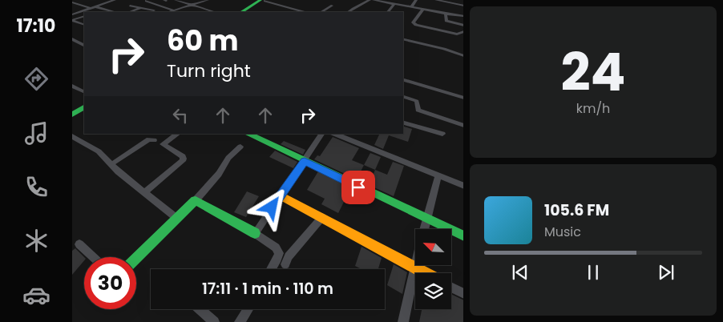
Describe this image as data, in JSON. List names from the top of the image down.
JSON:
{
  "north": "top left",
  "page": {
    "tabs": "17:10",
    "tile": ["24", "km/h"],
    "turn": ["60 m", "Turn right"],
    "song": ["105.6 FM", "Music"],
    "limit": "30",
    "trip": "17:11 · 1 min · 110 m"
  }
}
